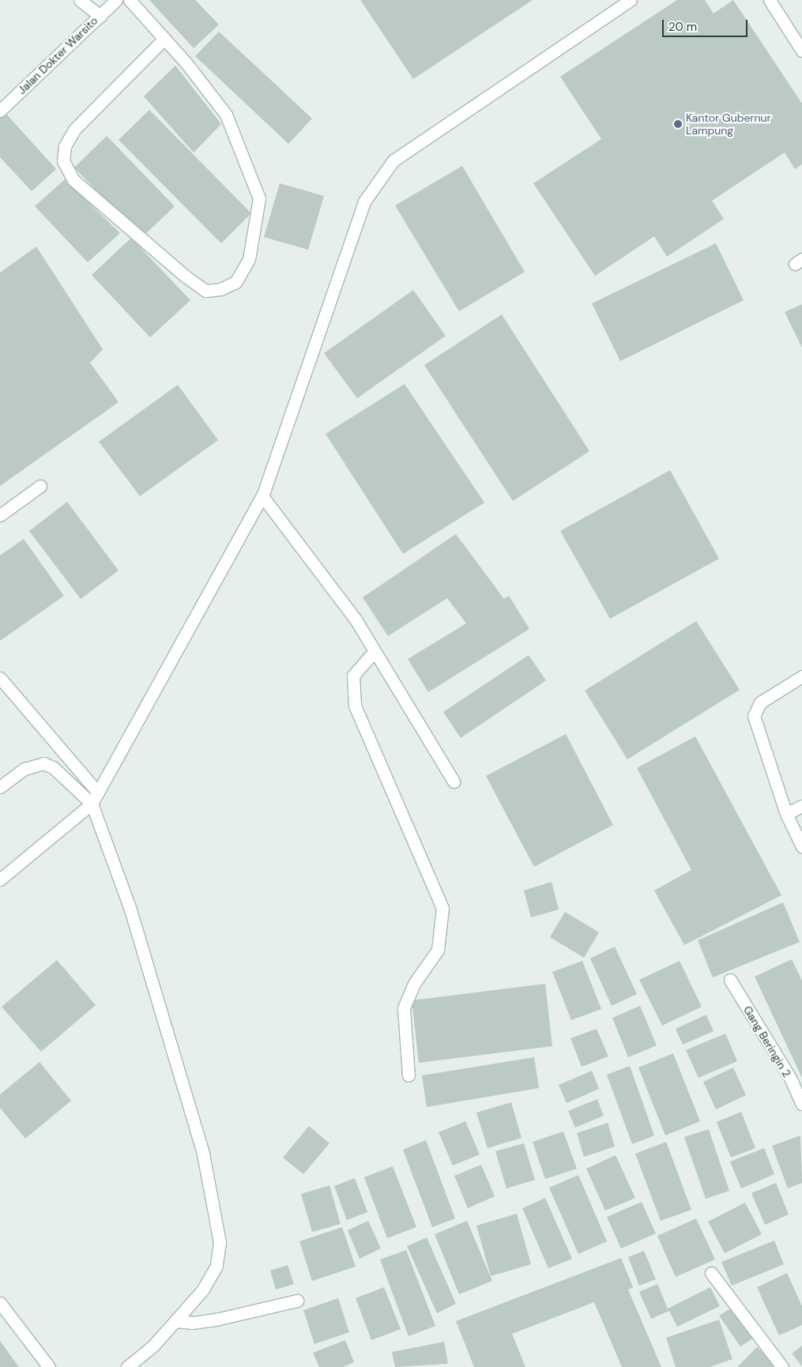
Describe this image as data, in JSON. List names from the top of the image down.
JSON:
{
  "streets": {
    "street": ["Jalan Dokter Warsito", "Gang Beringin 2"]
  },
  "places": ["Kantor Gubernur Lampung"],
  "scale_bar": "20 m"
}
